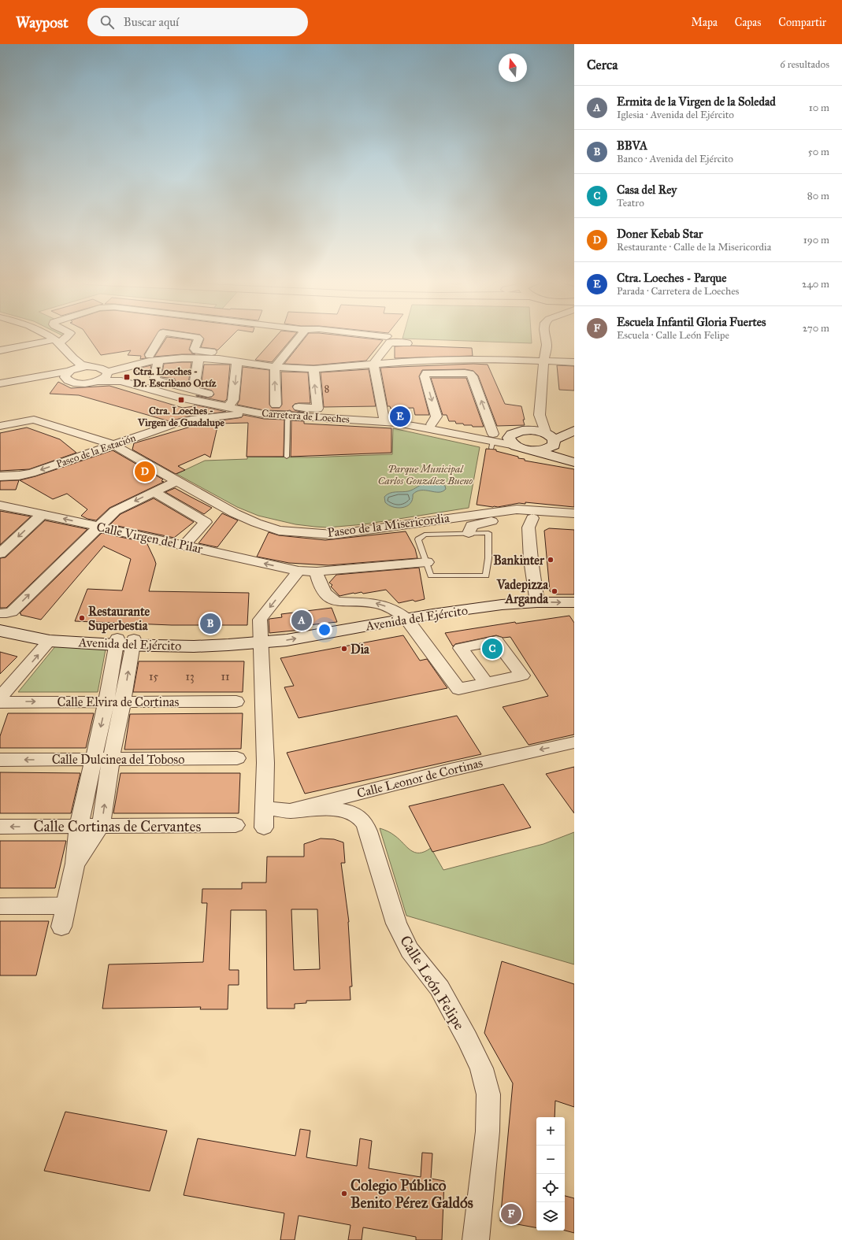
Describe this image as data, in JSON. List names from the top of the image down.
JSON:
{
  "streets": {
    "street": [
      "Carretera de Loeches",
      "Paseo de la Estación",
      "Paseo de la Misericordia",
      "Calle Virgen del Pilar",
      "Avenida del Ejército",
      "Calle Elvira de Cortinas",
      "Calle Dulcinea del Toboso",
      "Calle Leonor de Cortinas",
      "Calle Cortinas de Cervantes",
      "Calle León Felipe"
    ]
  },
  "crossings": [
    ["Carretera de Loeches", "Paseo de la Estación"],
    ["Paseo de la Estación", "Paseo de la Misericordia"],
    ["Calle Leonor de Cortinas", "Calle León Felipe"]
  ],
  "one_way": [
    "Calle Virgen del Pilar",
    "Calle Elvira de Cortinas",
    "Calle Dulcinea del Toboso",
    "Calle Leonor de Cortinas"
  ],
  "parks": ["Parque Municipal Carlos González Bueno"],
  "places": {
    "transit": ["Ctra. Loeches - Dr. Escribano Ortíz", "Ctra. Loeches - Virgen de Guadalupe"],
    "other": [
      "Bankinter",
      "Vadepizza Arganda",
      "Restaurante Superbestia",
      "Dia",
      "Colegio Público Benito Pérez Galdós"
    ]
  },
  "house_numbers": [
    "8",
    "15",
    "13",
    "11"
  ],
  "north": "top",
  "page": {
    "header": "Waypost",
    "search": "Buscar aquí",
    "nav": ["Mapa", "Capas", "Compartir"],
    "heading": ["Cerca", "6 resultados"],
    "list": [
      {
        "mark": "A",
        "name": "Ermita de la Virgen de la Soledad",
        "note": "Iglesia · Avenida del Ejército",
        "value": "10 m"
      },
      {
        "mark": "B",
        "name": "BBVA",
        "note": "Banco · Avenida del Ejército",
        "value": "50 m"
      },
      {
        "mark": "C",
        "name": "Casa del Rey",
        "note": "Teatro",
        "value": "80 m"
      },
      {
        "mark": "D",
        "name": "Doner Kebab Star",
        "note": "Restaurante · Calle de la Misericordia",
        "value": "190 m"
      },
      {
        "mark": "E",
        "name": "Ctra. Loeches - Parque",
        "note": "Parada · Carretera de Loeches",
        "value": "240 m"
      },
      {
        "mark": "F",
        "name": "Escuela Infantil Gloria Fuertes",
        "note": "Escuela · Calle León Felipe",
        "value": "270 m"
      }
    ],
    "pins": [
      "E",
      "D",
      "A",
      "B",
      "C",
      "F"
    ],
    "map_buttons": ["+", "−"]
  }
}
